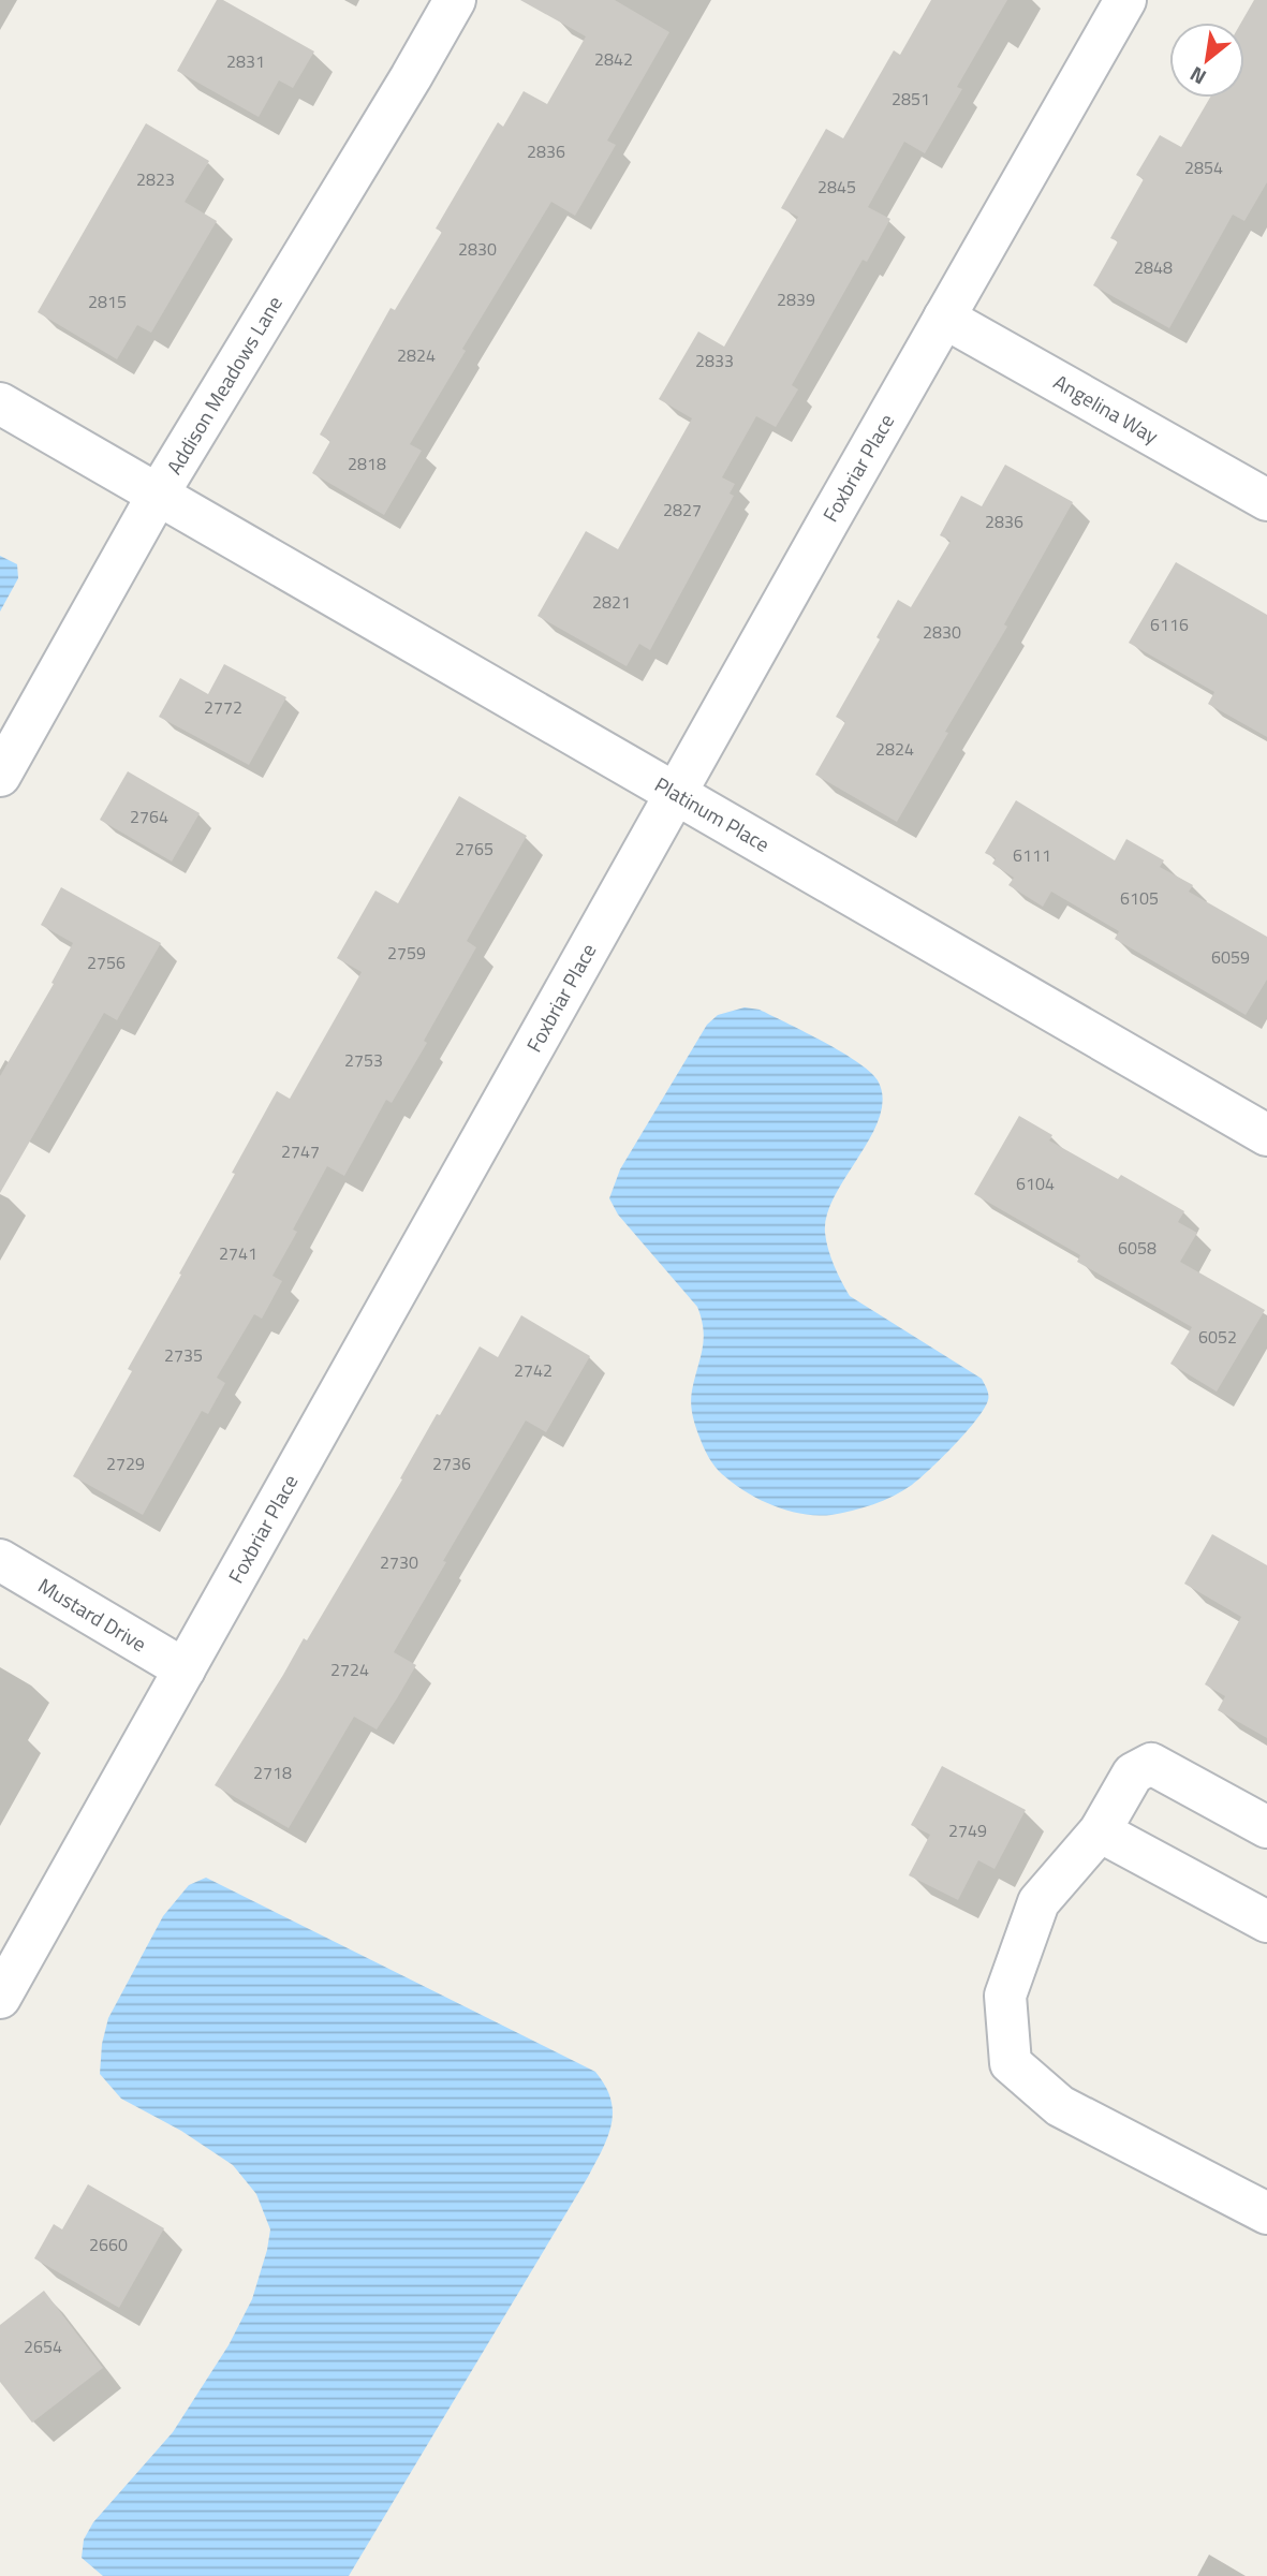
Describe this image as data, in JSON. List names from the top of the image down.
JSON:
{
  "streets": {
    "street": [
      "Addison Meadows Lane",
      "Angelina Way",
      "Foxbriar Place",
      "Platinum Place",
      "Mustard Drive"
    ]
  },
  "crossings": [
    ["Addison Meadows Lane", "Platinum Place"],
    ["Angelina Way", "Foxbriar Place"],
    ["Foxbriar Place", "Platinum Place"],
    ["Foxbriar Place", "Mustard Drive"]
  ],
  "house_numbers": [
    "2842",
    "2831",
    "2851",
    "2836",
    "2854",
    "2823",
    "2845",
    "2830",
    "2848",
    "2839",
    "2815",
    "2824",
    "2833",
    "2818",
    "2827",
    "2836",
    "2821",
    "6116",
    "2830",
    "2772",
    "2824",
    "2764",
    "2765",
    "6111",
    "6105",
    "2759",
    "6059",
    "2756",
    "2753",
    "2747",
    "6104",
    "6058",
    "2741",
    "6052",
    "2735",
    "2742",
    "2729",
    "2736",
    "2730",
    "2724",
    "2718",
    "2749",
    "2660",
    "2654"
  ],
  "north": "bottom left"
}
